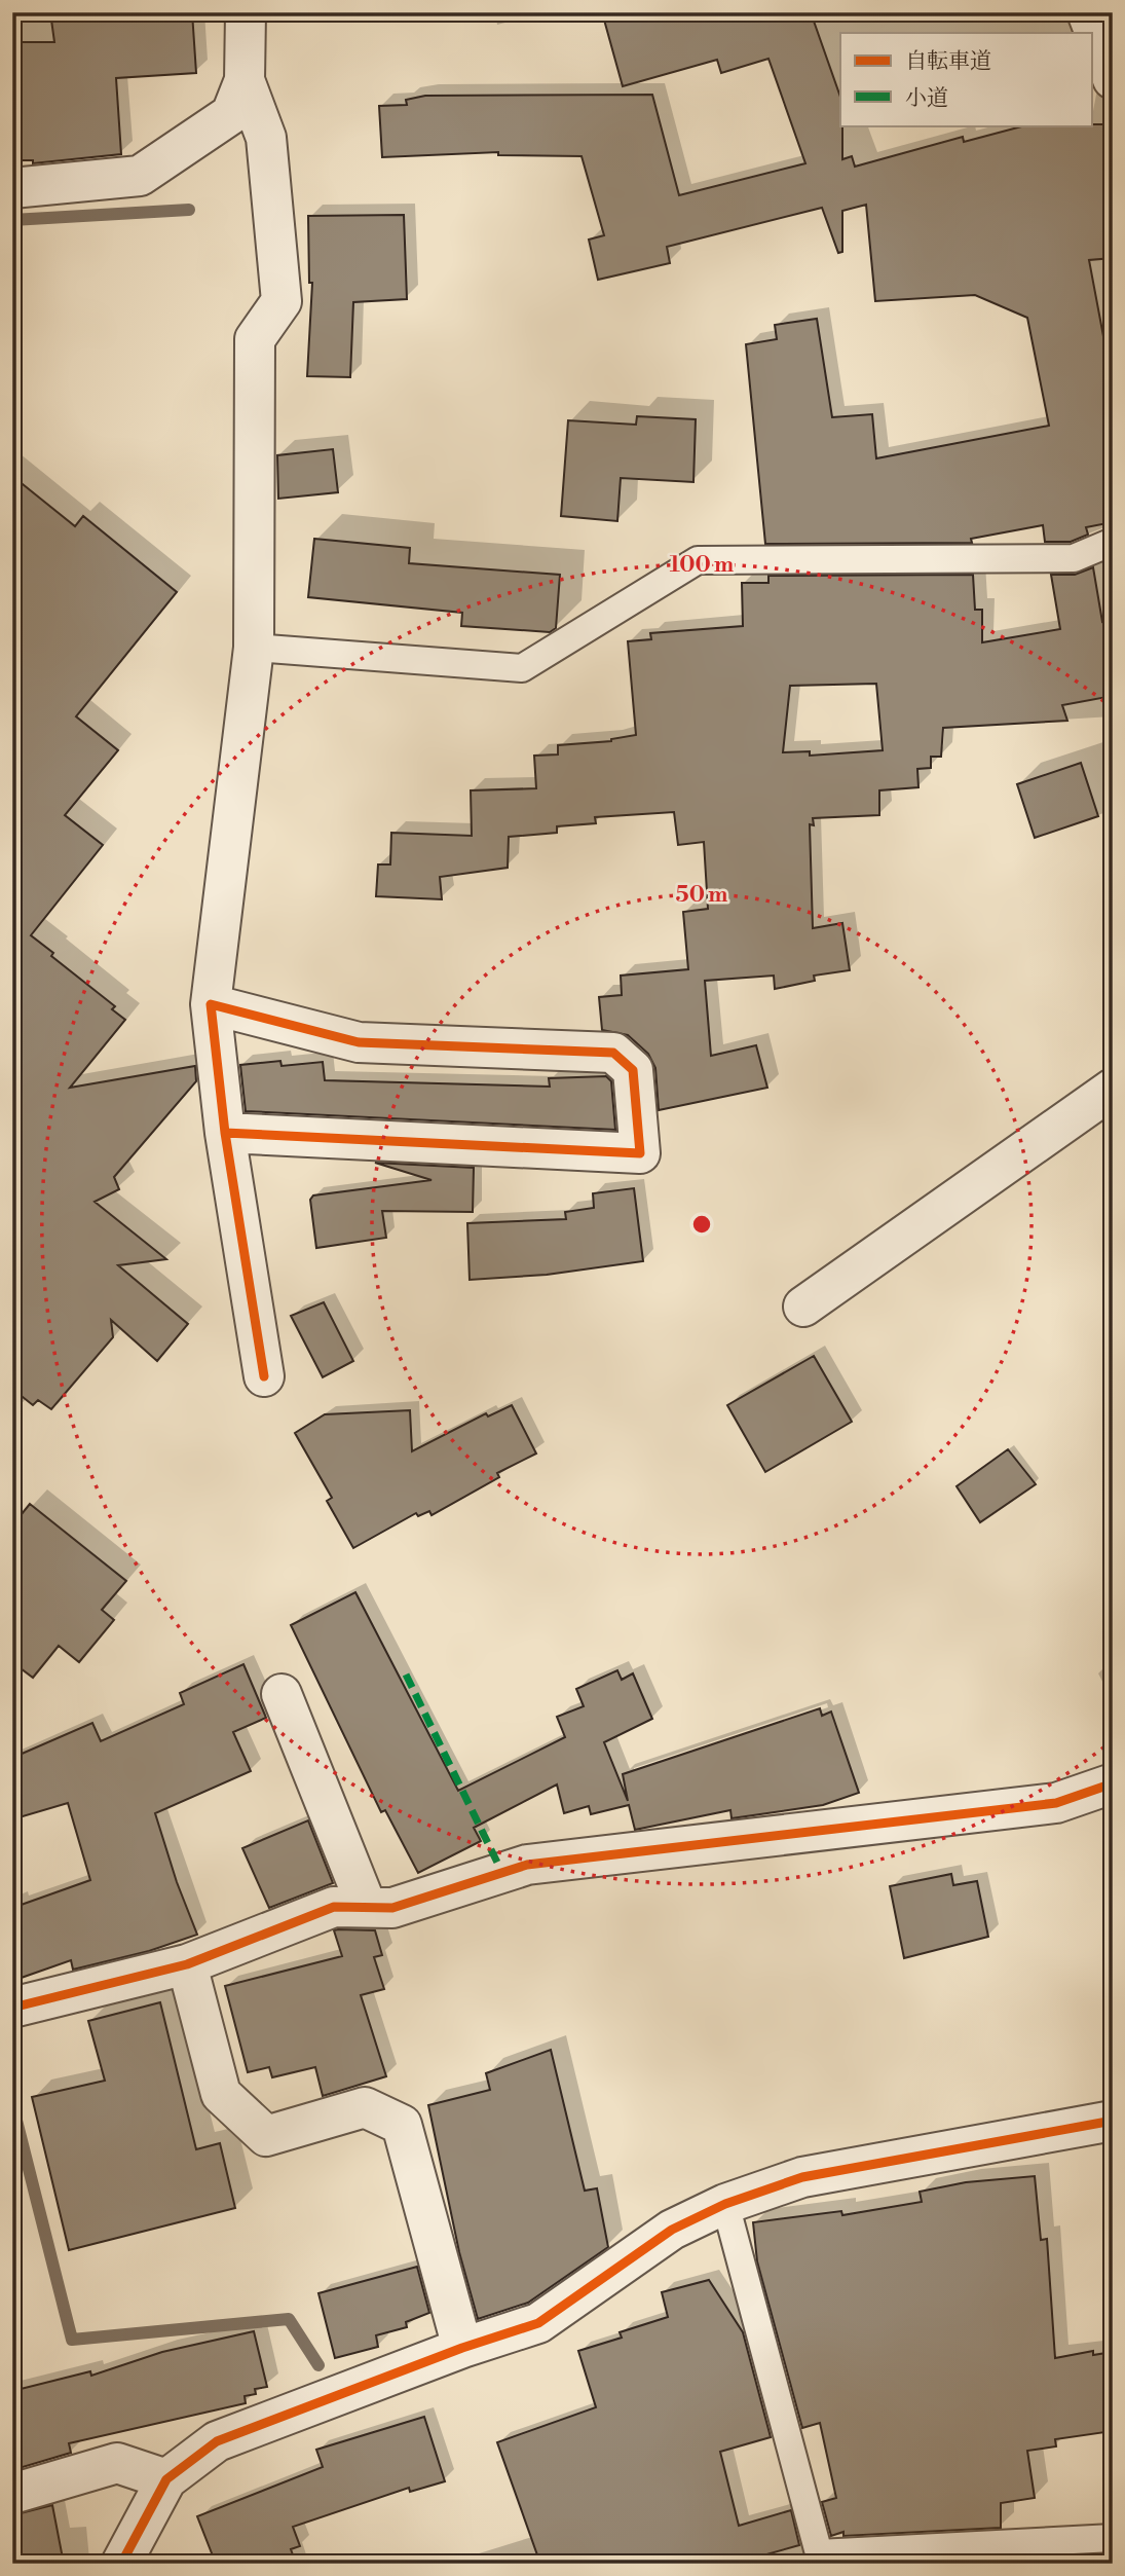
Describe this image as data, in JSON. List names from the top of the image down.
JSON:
{
  "legend": ["自転車道", "小道"],
  "rings": ["100 m", "50 m"]
}
